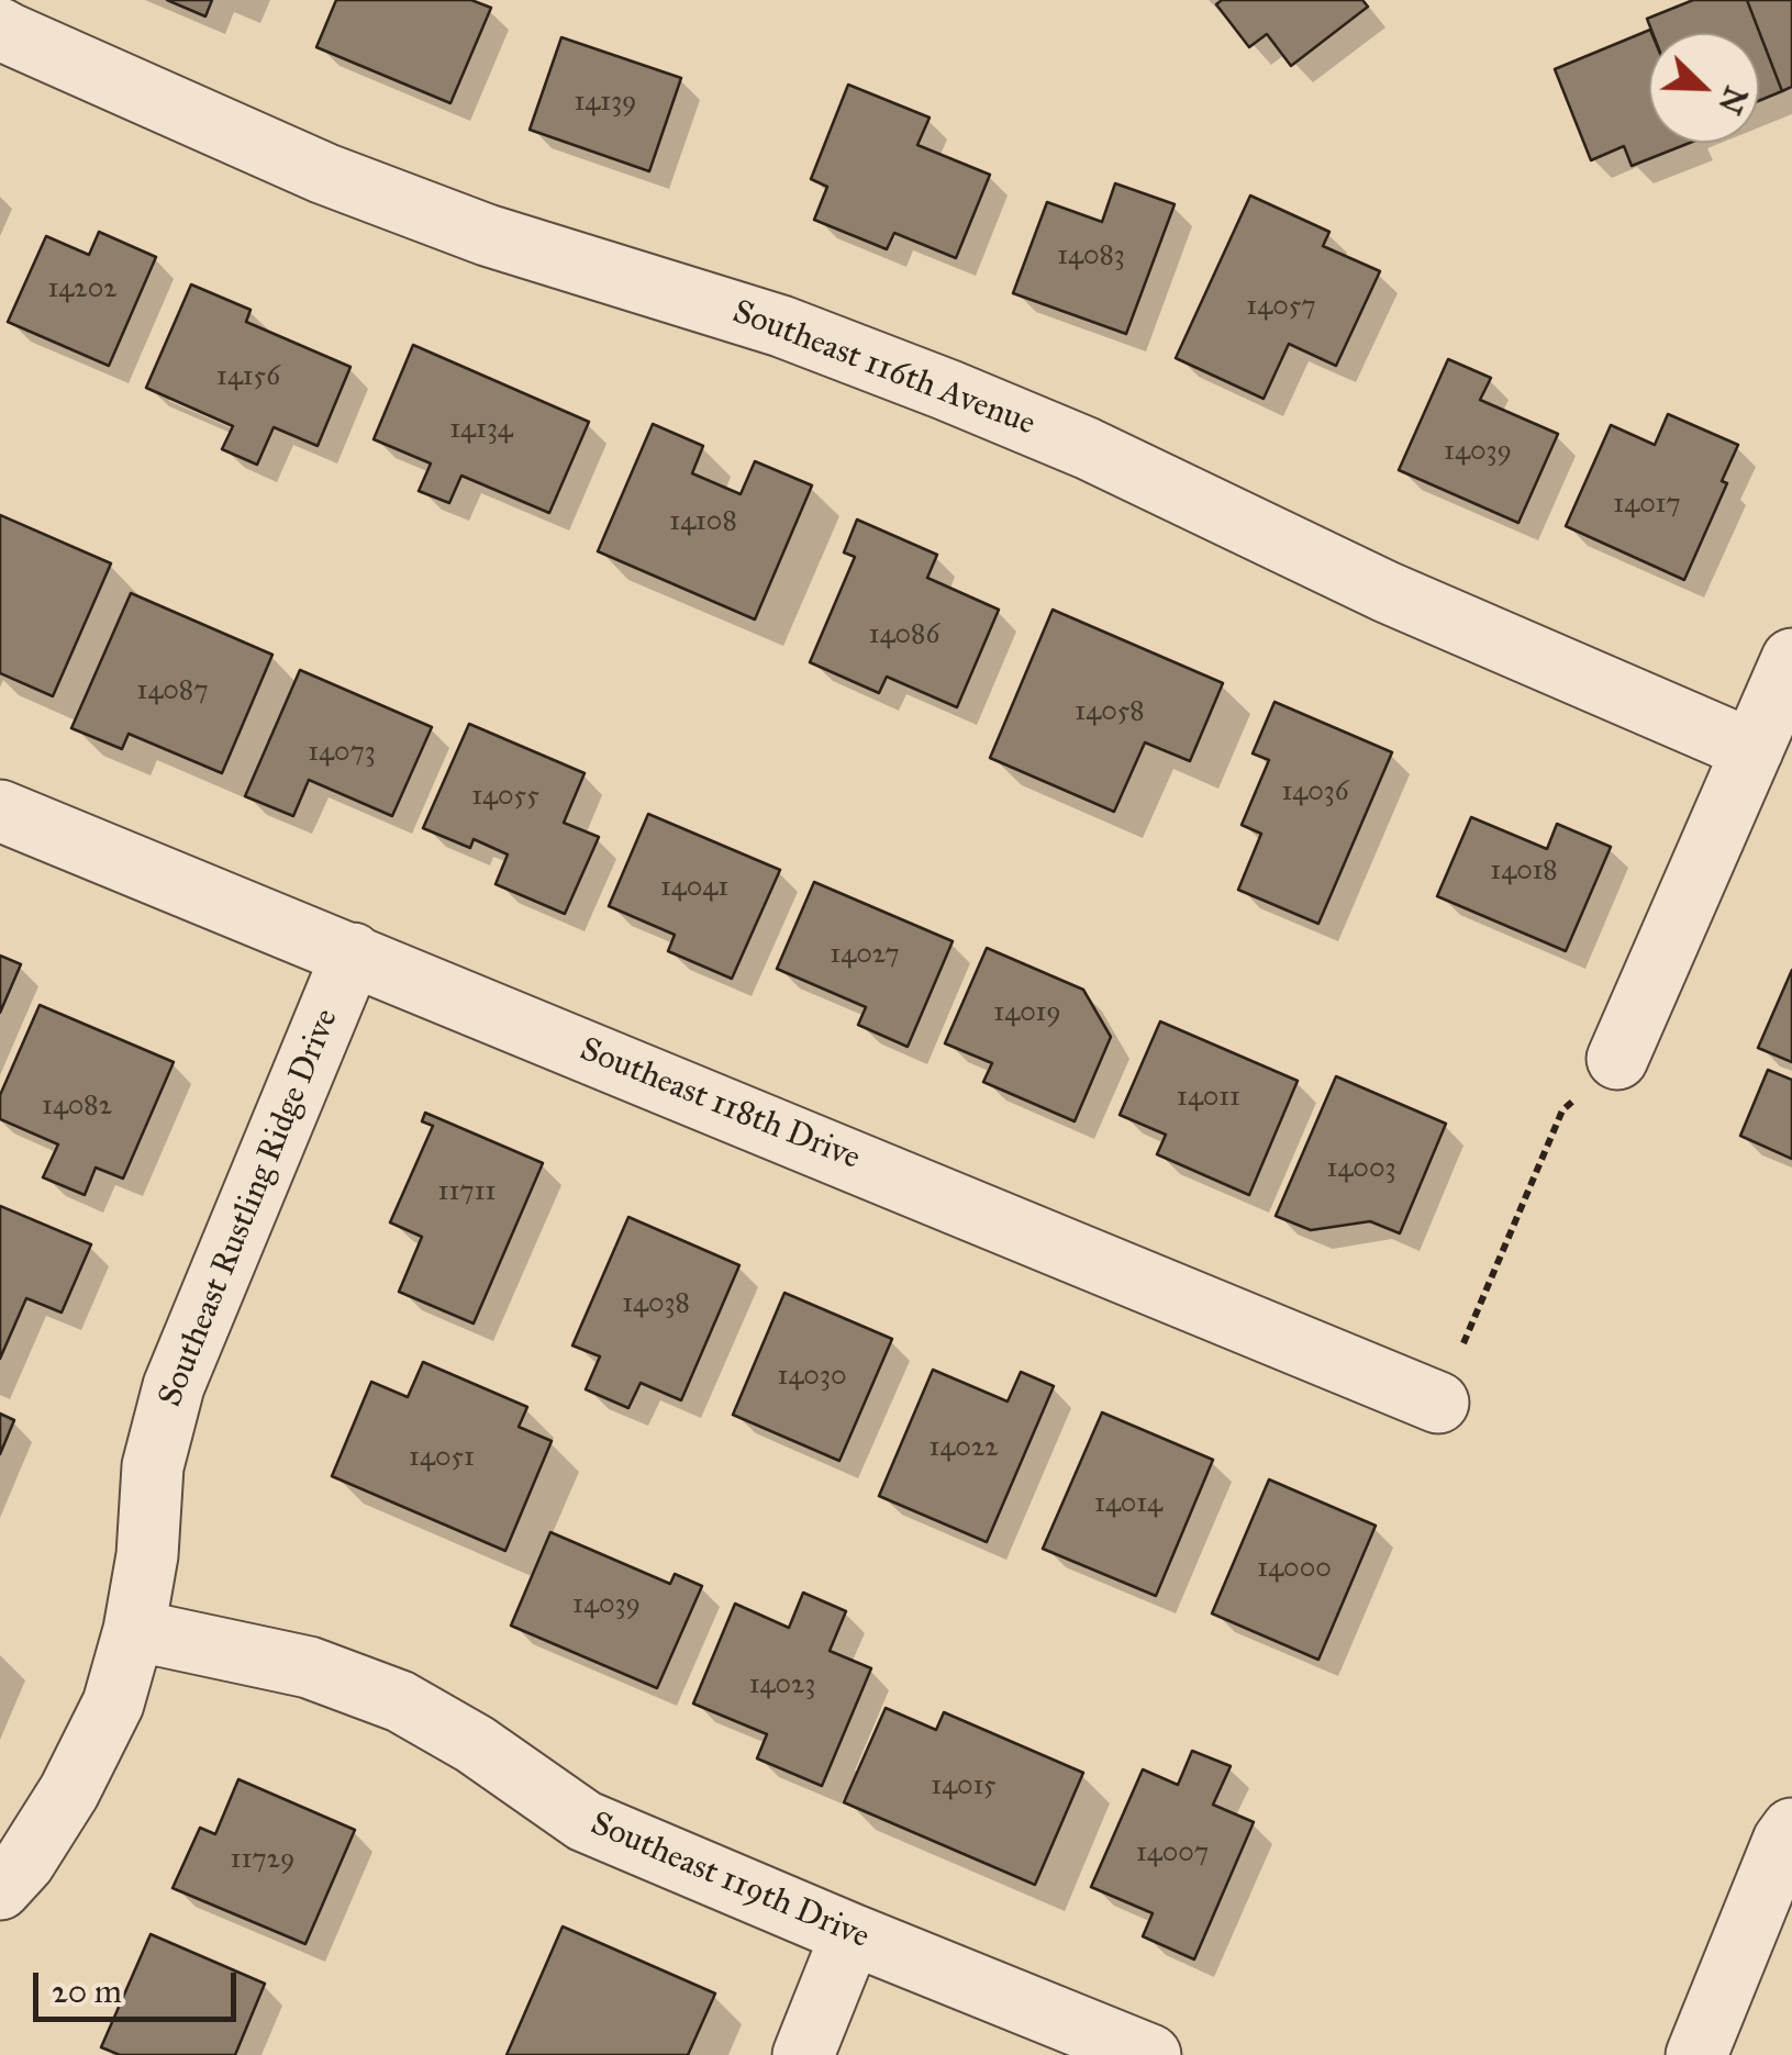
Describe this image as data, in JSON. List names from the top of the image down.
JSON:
{
  "streets": {
    "street": [
      "Southeast 116th Avenue",
      "Southeast 118th Drive",
      "Southeast Rustling Ridge Drive",
      "Southeast 119th Drive"
    ]
  },
  "crossings": [
    ["Southeast 118th Drive", "Southeast Rustling Ridge Drive"],
    ["Southeast Rustling Ridge Drive", "Southeast 119th Drive"]
  ],
  "house_numbers": [
    "14139",
    "14083",
    "14202",
    "14057",
    "14156",
    "14134",
    "14039",
    "14017",
    "14108",
    "14086",
    "14087",
    "14058",
    "14073",
    "14036",
    "14055",
    "14018",
    "14041",
    "14027",
    "14019",
    "14011",
    "14082",
    "14003",
    "11711",
    "14038",
    "14030",
    "14022",
    "14051",
    "14014",
    "14000",
    "14039",
    "14023",
    "14015",
    "14007",
    "11729"
  ],
  "scale_bar": "20 m",
  "north": "bottom right"
}
